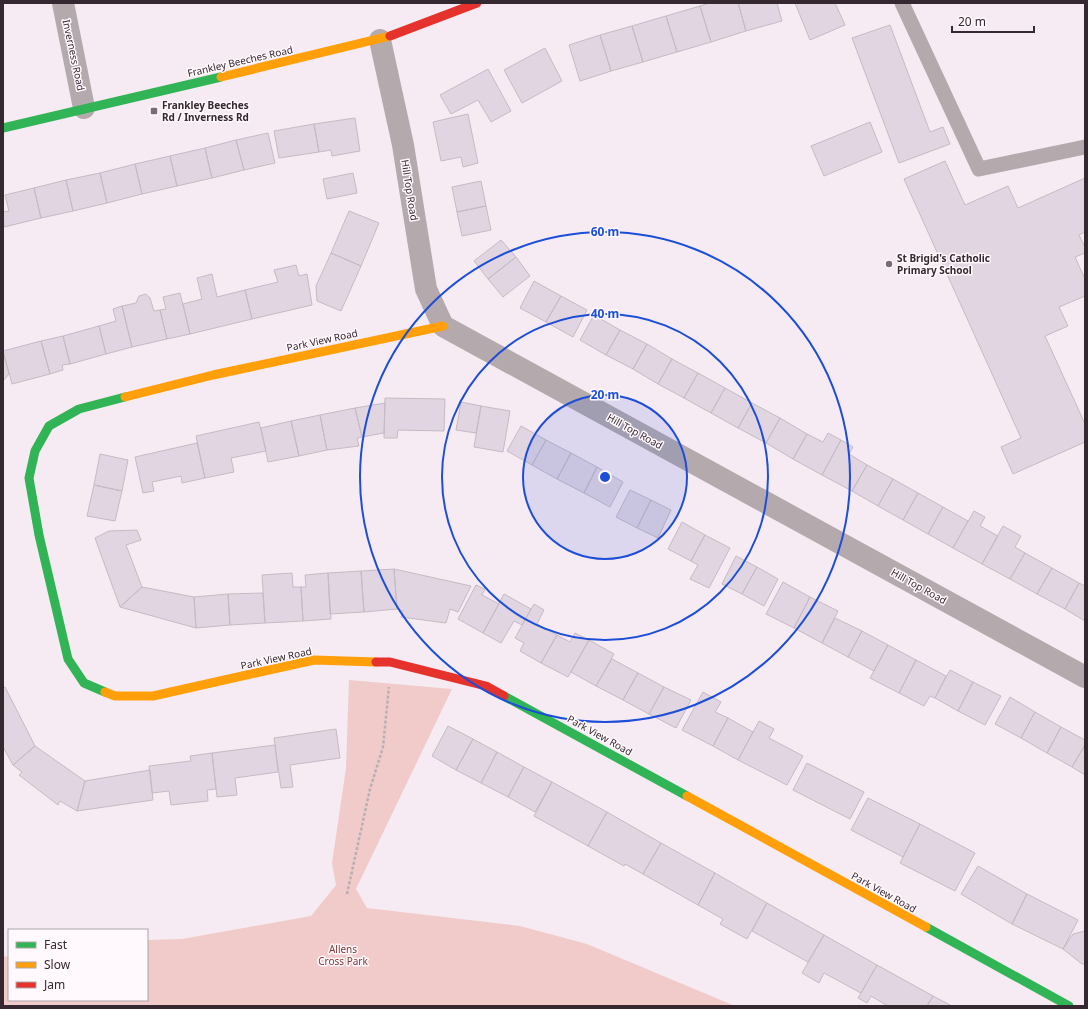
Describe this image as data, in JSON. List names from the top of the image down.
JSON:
{
  "streets": {
    "street": [
      "Inverness Road",
      "Frankley Beeches Road",
      "Hill Top Road",
      "Park View Road"
    ]
  },
  "crossings": [
    ["Inverness Road", "Frankley Beeches Road"],
    ["Frankley Beeches Road", "Hill Top Road"],
    ["Hill Top Road", "Park View Road"]
  ],
  "parks": ["Allens Cross Park"],
  "places": {
    "transit": ["Frankley Beeches Rd / Inverness Rd"],
    "other": ["St Brigid's Catholic Primary School"]
  },
  "legend": ["Fast", "Slow", "Jam"],
  "scale_bar": "20 m",
  "rings": ["60 m", "40 m", "20 m"]
}
